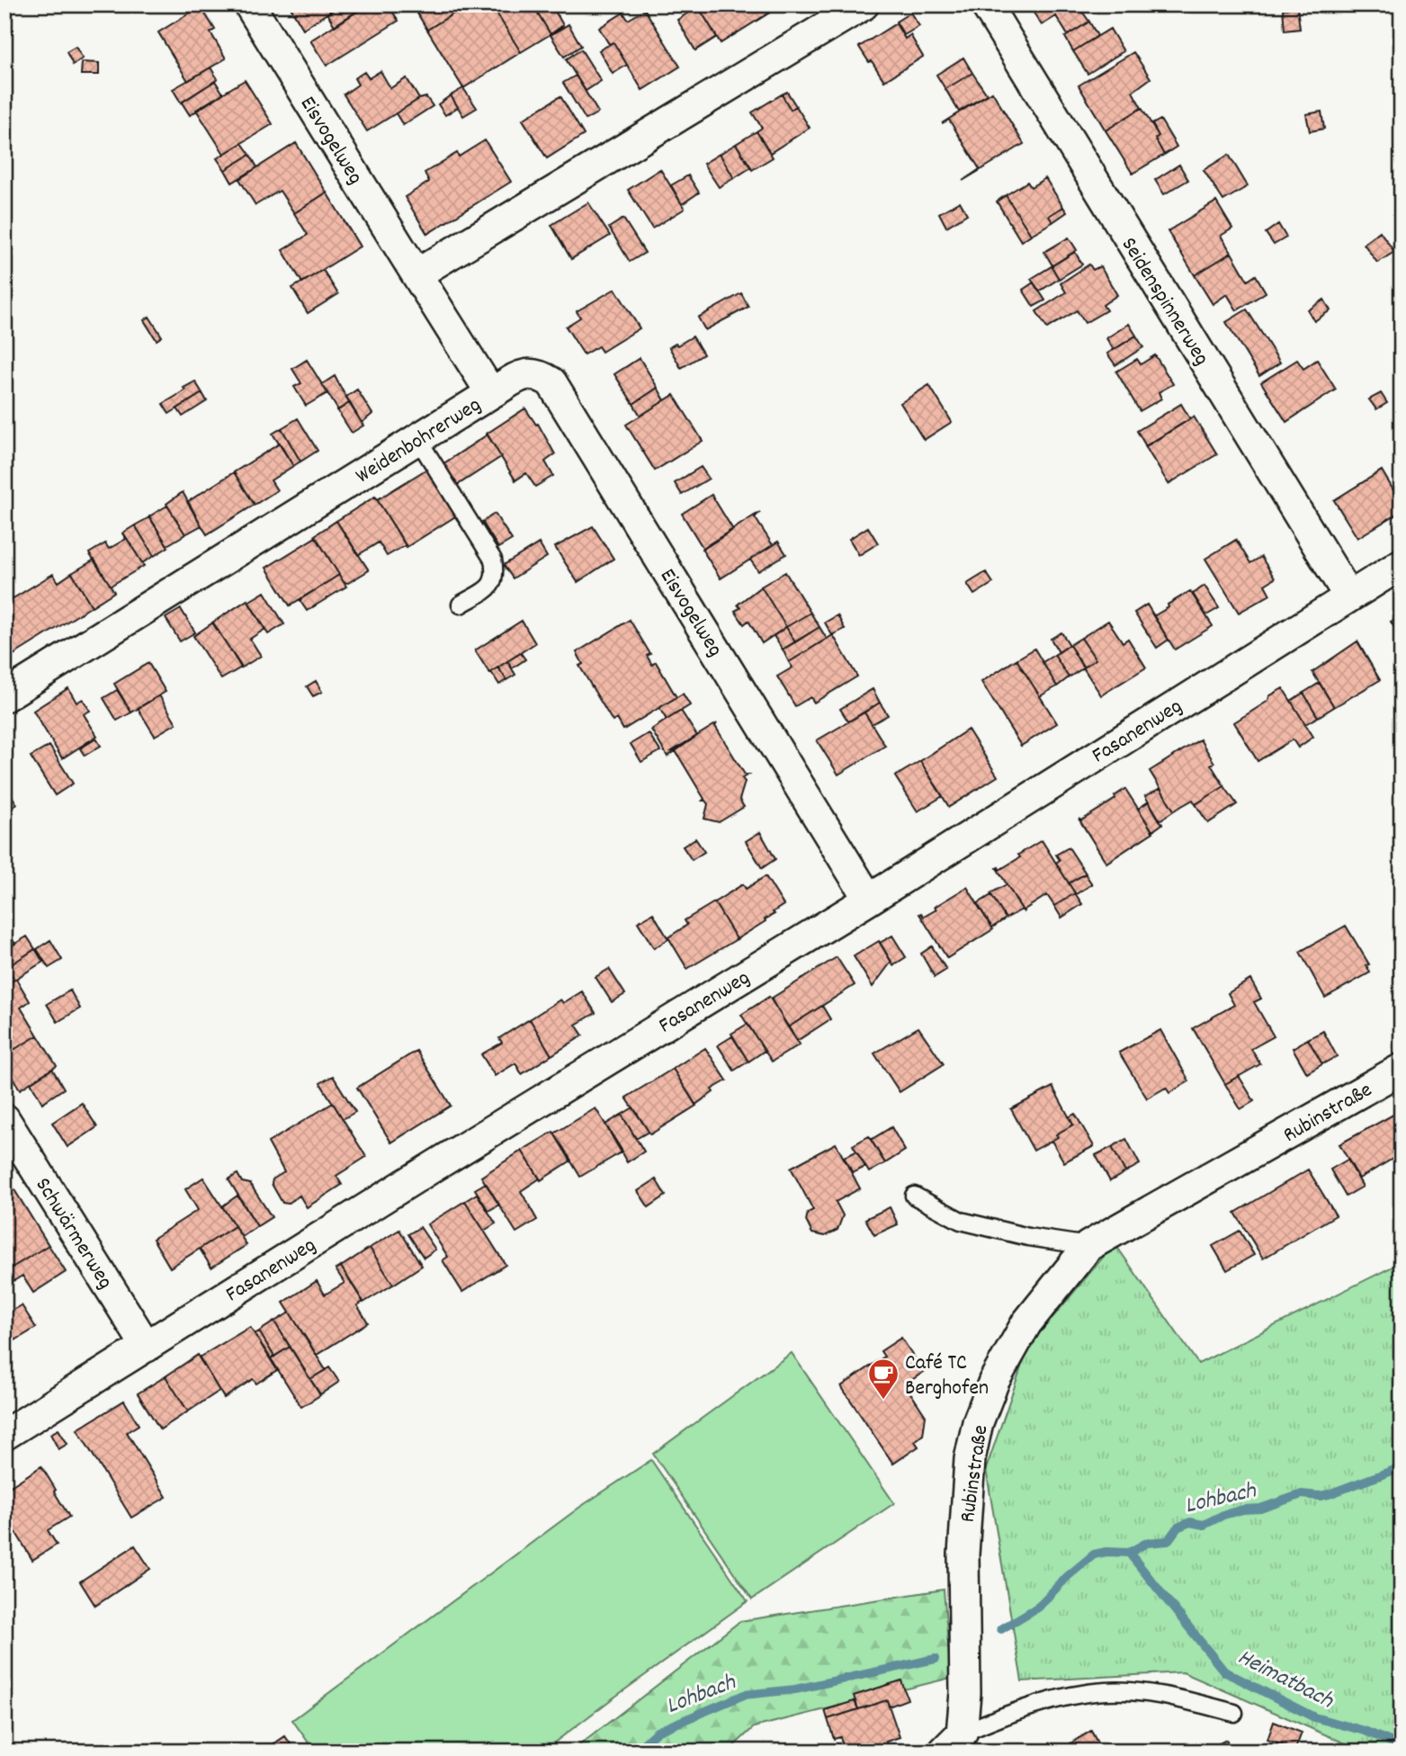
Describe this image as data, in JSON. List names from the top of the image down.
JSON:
{
  "streets": {
    "street": [
      "Eisvogelweg",
      "Seidenspinnerweg",
      "Weidenbohrerweg",
      "Fasanenweg",
      "Rubinstraße",
      "Schwärmerweg"
    ]
  },
  "crossings": [
    ["Eisvogelweg", "Weidenbohrerweg"],
    ["Eisvogelweg", "Fasanenweg"],
    ["Seidenspinnerweg", "Fasanenweg"],
    ["Fasanenweg", "Schwärmerweg"]
  ],
  "water": ["Lohbach", "Heimatbach"],
  "places": {
    "cafe": ["Café TC Berghofen"]
  }
}
